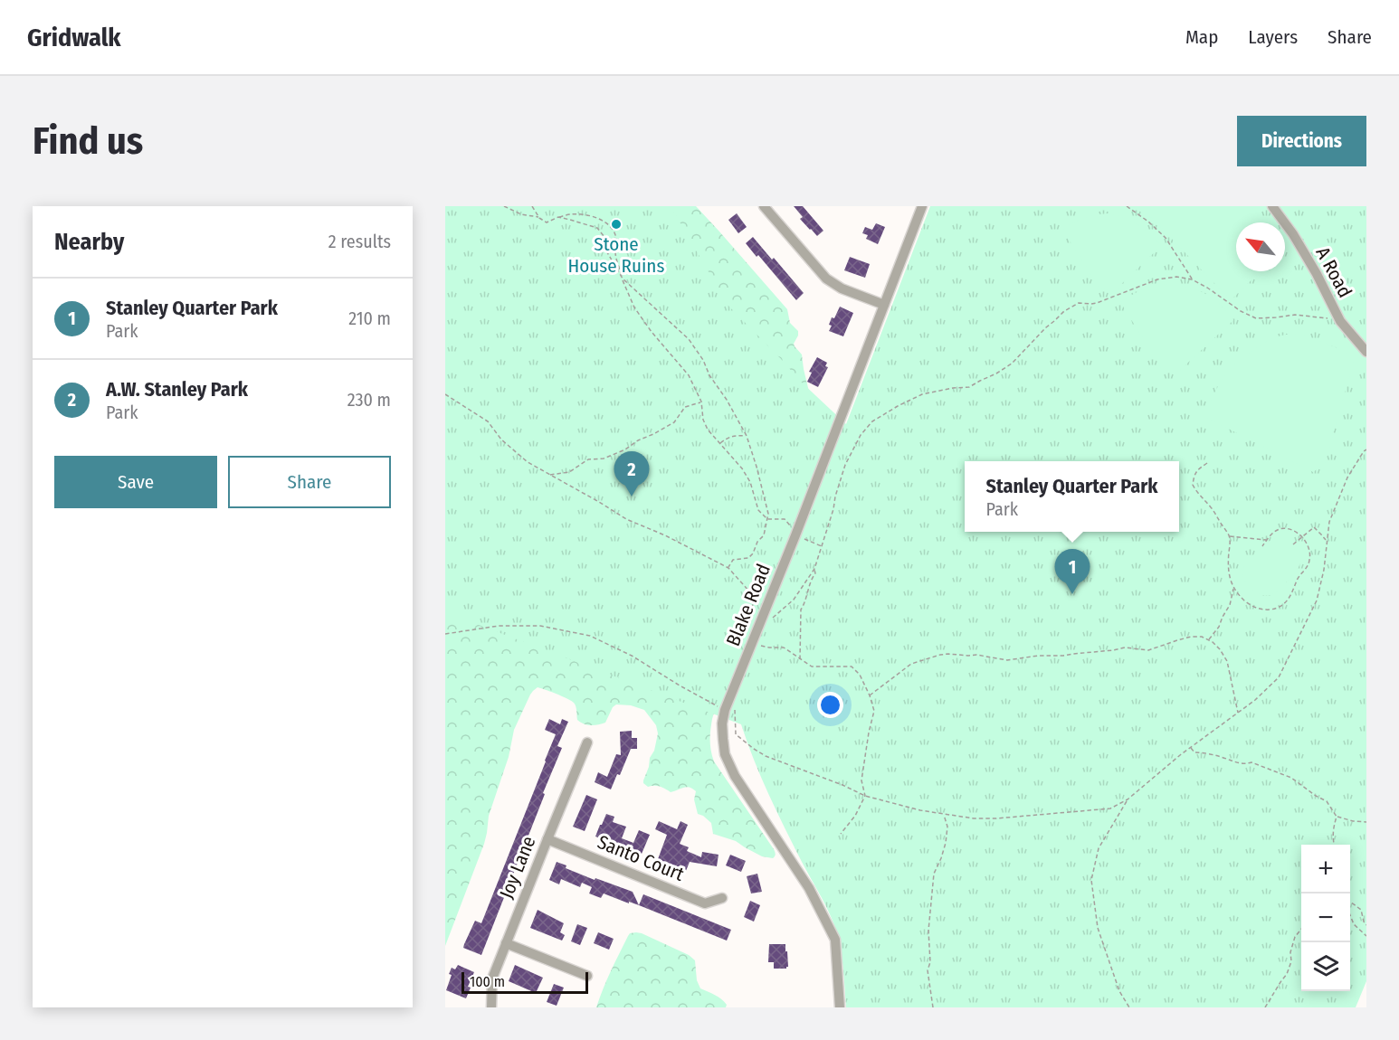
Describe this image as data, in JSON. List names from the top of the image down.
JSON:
{
  "streets": {
    "street": [
      "A Road",
      "Blake Road",
      "Santo Court",
      "Joy Lane"
    ]
  },
  "crossings": [
    ["Santo Court", "Joy Lane"]
  ],
  "places": ["Stone House Ruins"],
  "scale_bar": "100 m",
  "north": "top left",
  "page": {
    "header": "Gridwalk",
    "nav": ["Map", "Layers", "Share"],
    "buttons": [
      "Directions",
      ["Save", "Share"]
    ],
    "title": "Find us",
    "heading": ["Nearby", "2 results"],
    "list": [
      {
        "mark": "1",
        "name": "Stanley Quarter Park",
        "note": "Park",
        "value": "210 m"
      },
      {
        "mark": "2",
        "name": "A.W. Stanley Park",
        "note": "Park",
        "value": "230 m"
      }
    ],
    "pins": ["2", "1"],
    "popup": ["Stanley Quarter Park", "Park"],
    "map_buttons": ["+", "−"],
    "scale": "100 m"
  }
}
